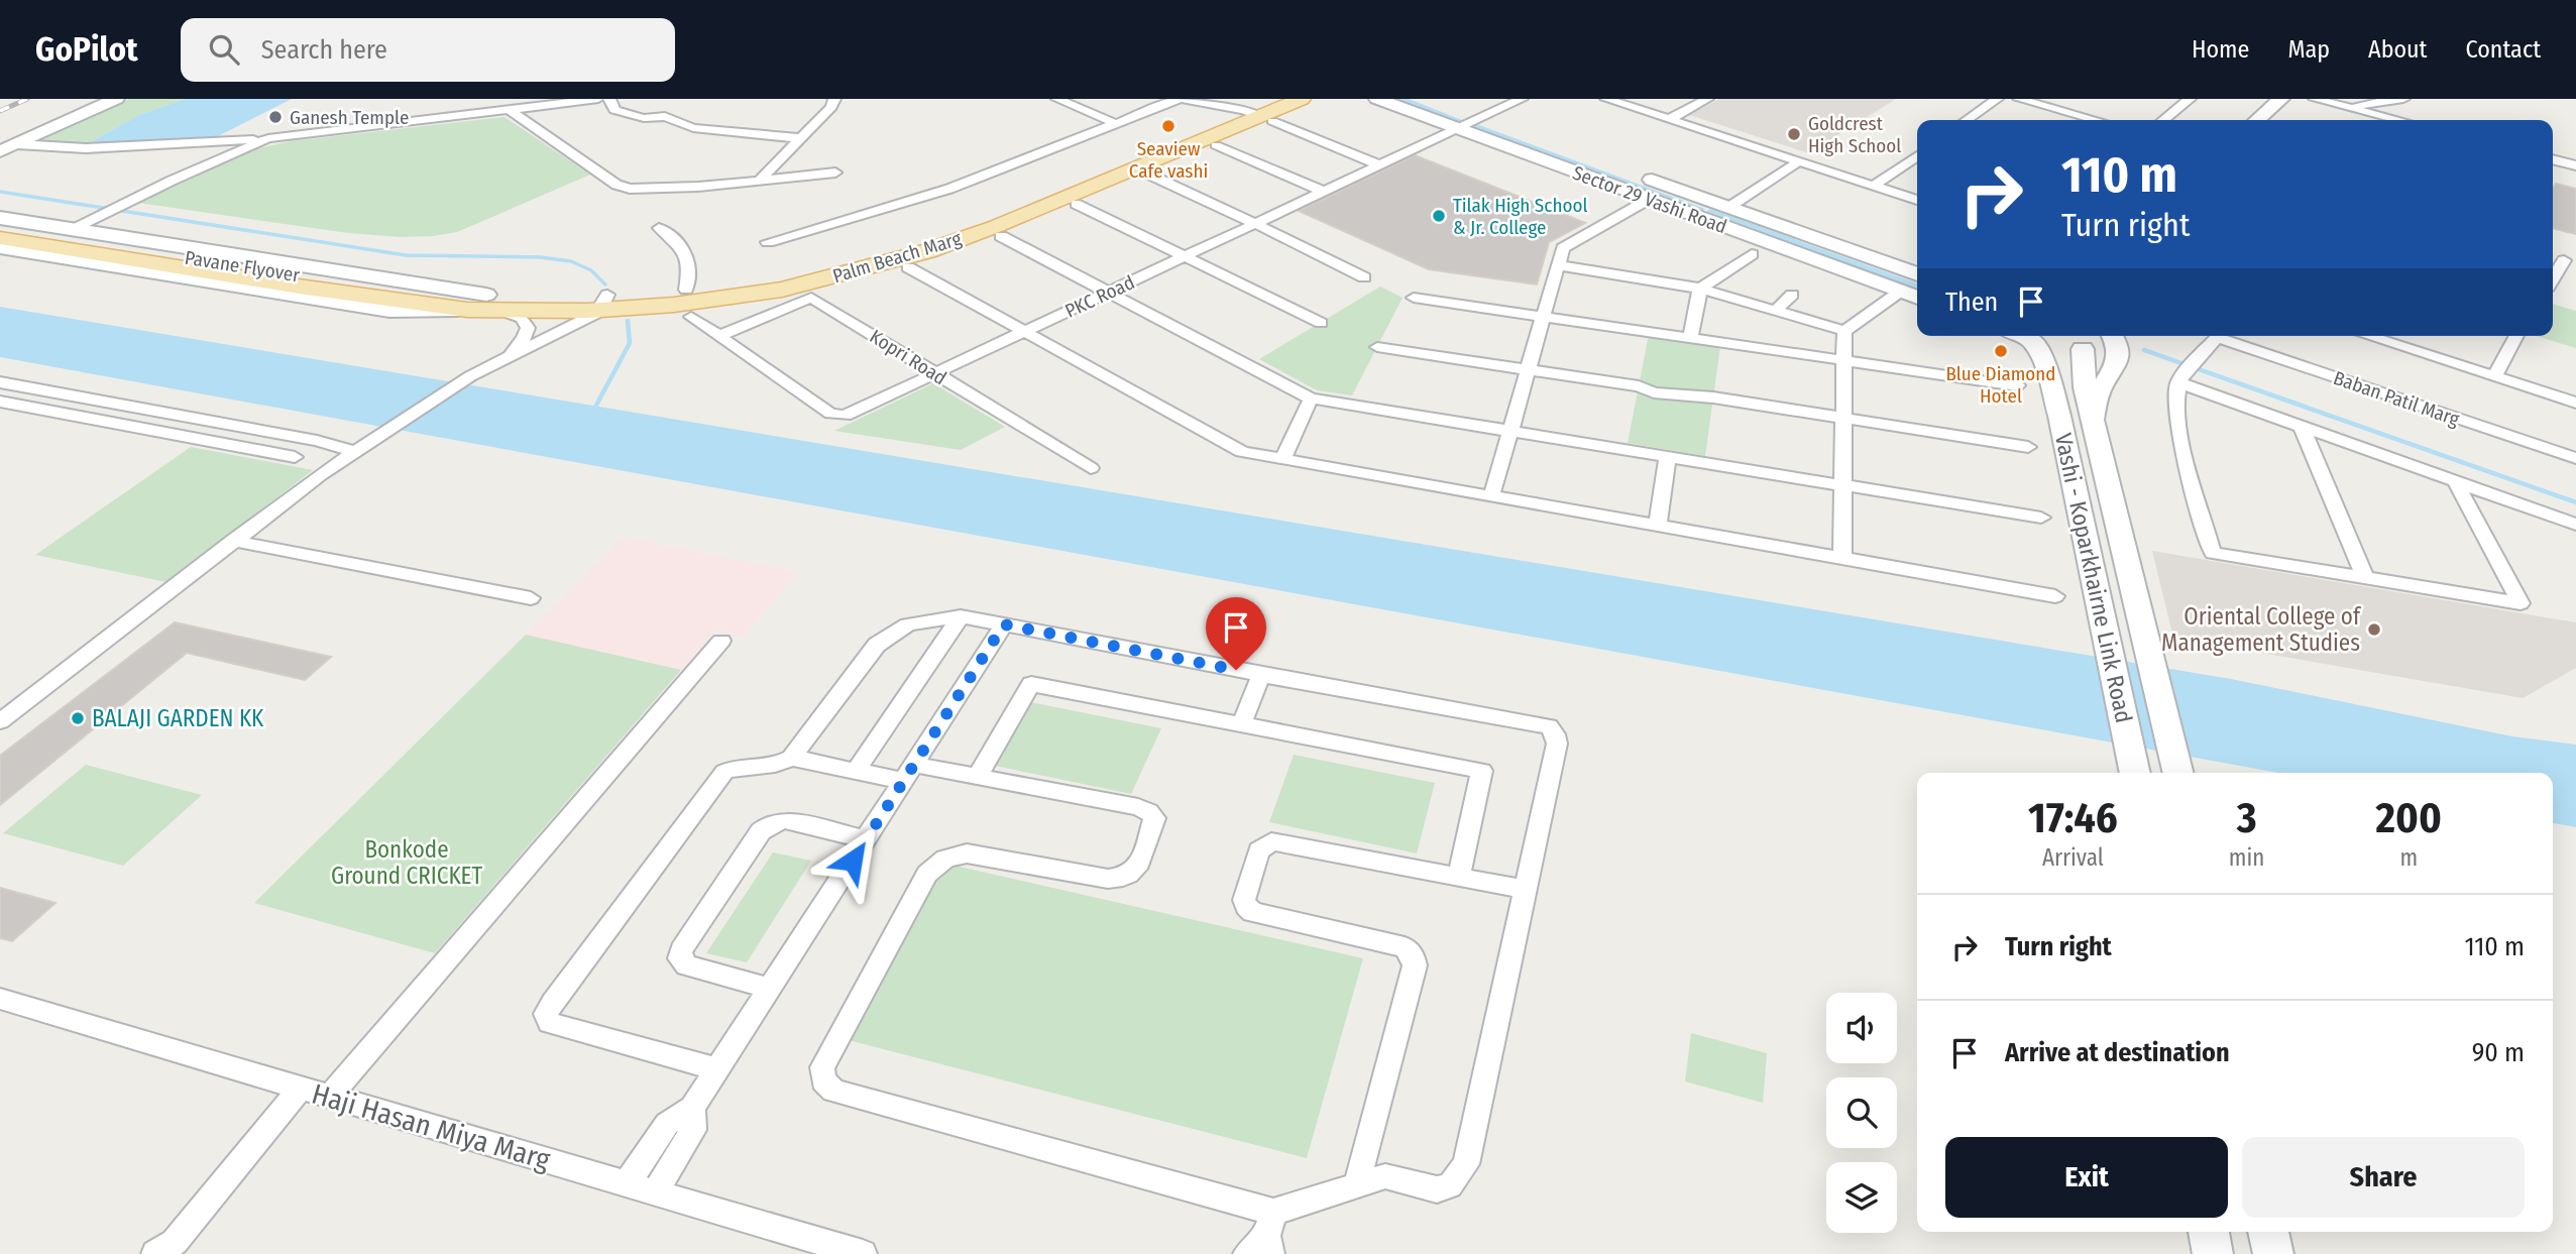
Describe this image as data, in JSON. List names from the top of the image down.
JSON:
{
  "streets": {
    "main road": [
      "Sector 29 Vashi Road",
      "Palm Beach Marg",
      "Pavane Flyover",
      "Vashi - Koparkhairne Link Road"
    ],
    "street": [
      "PKC Road",
      "Kopri Road",
      "Baban Patil Marg",
      "Haji Hasan Miya Marg"
    ]
  },
  "crossings": [
    ["Sector 29 Vashi Road", "PKC Road"],
    ["Palm Beach Marg", "Pavane Flyover"],
    ["PKC Road", "Kopri Road"]
  ],
  "parks": ["Bonkode Ground CRICKET"],
  "places": [
    "Ganesh Temple",
    "Seaview Cafe vashi",
    "Goldcrest High School",
    "Tilak High School & Jr. College",
    "Blue Diamond Hotel",
    "Oriental College of Management Studies",
    "BALAJI GARDEN KK"
  ],
  "page": {
    "header": "GoPilot",
    "search": "Search here",
    "nav": [
      "Home",
      "Map",
      "About",
      "Contact"
    ],
    "turn": ["110 m", "Turn right"],
    "then": "Then",
    "eta": [
      "17:46",
      "Arrival",
      "3",
      "min",
      "200",
      "m"
    ],
    "list": [
      {
        "name": "Turn right",
        "value": "110 m"
      },
      {
        "name": "Arrive at destination",
        "value": "90 m"
      }
    ],
    "buttons": ["Exit", "Share"]
  }
}
